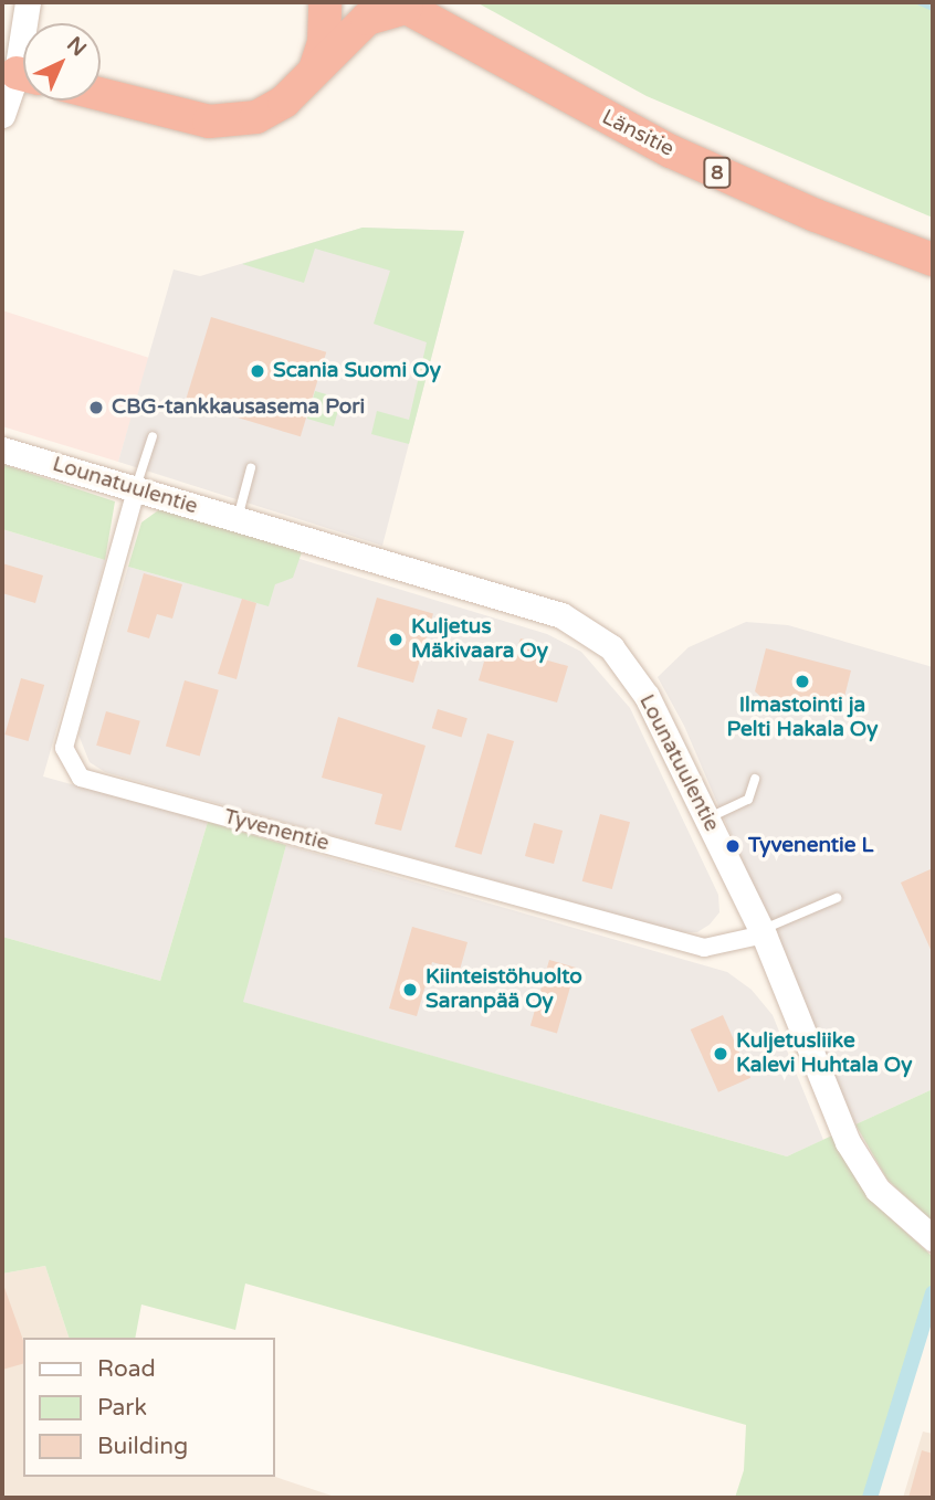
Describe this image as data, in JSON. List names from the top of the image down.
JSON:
{
  "streets": {
    "highway": ["Länsitie", "8"],
    "street": ["Lounatuulentie", "Tyvenentie"]
  },
  "crossings": [
    ["Lounatuulentie", "Tyvenentie"]
  ],
  "places": [
    "Scania Suomi Oy",
    "CBG-tankkausasema Pori",
    "Kuljetus Mäkivaara Oy",
    "Ilmastointi ja Pelti Hakala Oy",
    "Tyvenentie L",
    "Kiinteistöhuolto Saranpää Oy",
    "Kuljetusliike Kalevi Huhtala Oy"
  ],
  "legend": ["Road", "Park", "Building"],
  "north": "top right"
}
